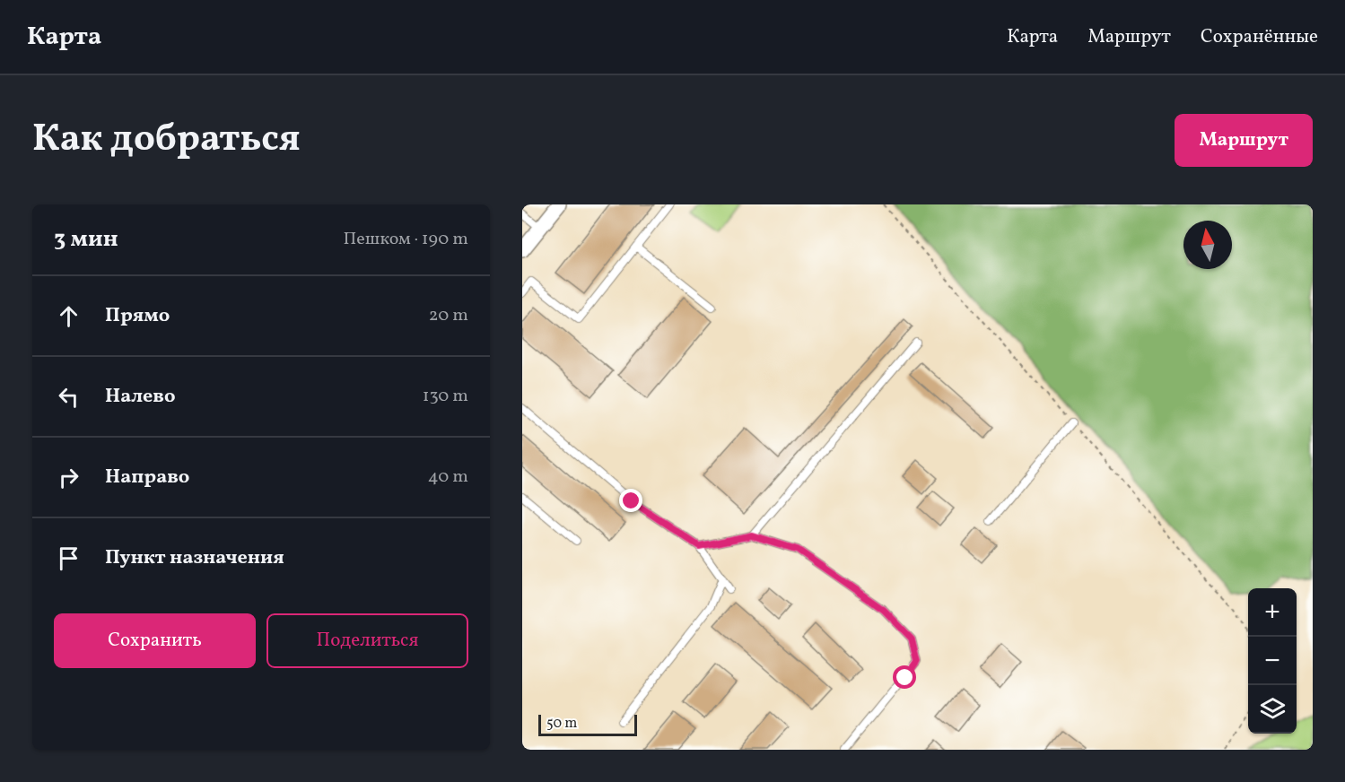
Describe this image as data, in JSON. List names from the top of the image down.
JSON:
{
  "scale_bar": "50 m",
  "north": "top",
  "page": {
    "header": "Карта",
    "nav": ["Карта", "Маршрут", "Сохранённые"],
    "title": "Как добраться",
    "buttons": [
      "Маршрут",
      ["Сохранить", "Поделиться"]
    ],
    "heading": ["3 мин", "Пешком · 190 m"],
    "list": [
      ["Прямо", "20 m"],
      ["Налево", "130 m"],
      ["Направо", "40 m"],
      "Пункт назначения"
    ],
    "map_buttons": ["+", "−"],
    "scale": "50 m"
  }
}
